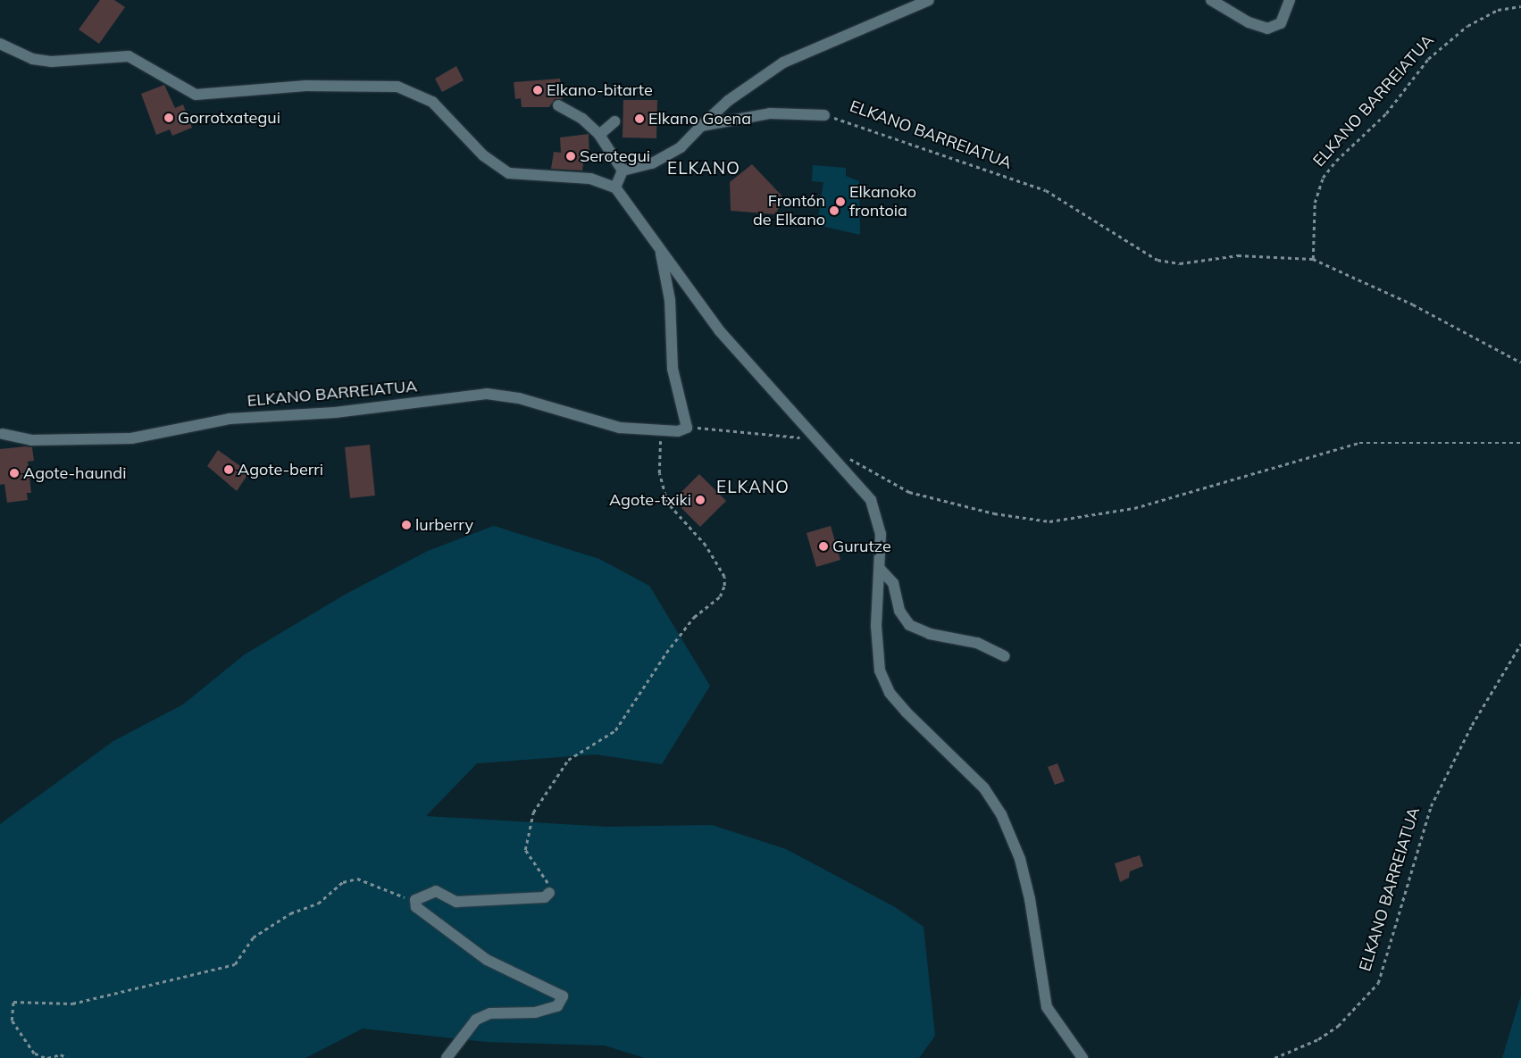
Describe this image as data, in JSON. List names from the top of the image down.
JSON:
{
  "streets": {
    "street": ["ELKANO BARREIATUA"]
  },
  "districts": ["ELKANO", "ELKANO"],
  "places": [
    "Elkano-bitarte",
    "Gorrotxategui",
    "Elkano Goena",
    "Serotegui",
    "Elkanoko frontoia",
    "Frontón de Elkano",
    "Agote-berri",
    "Agote-haundi",
    "Agote-txiki",
    "lurberry",
    "Gurutze"
  ]
}
